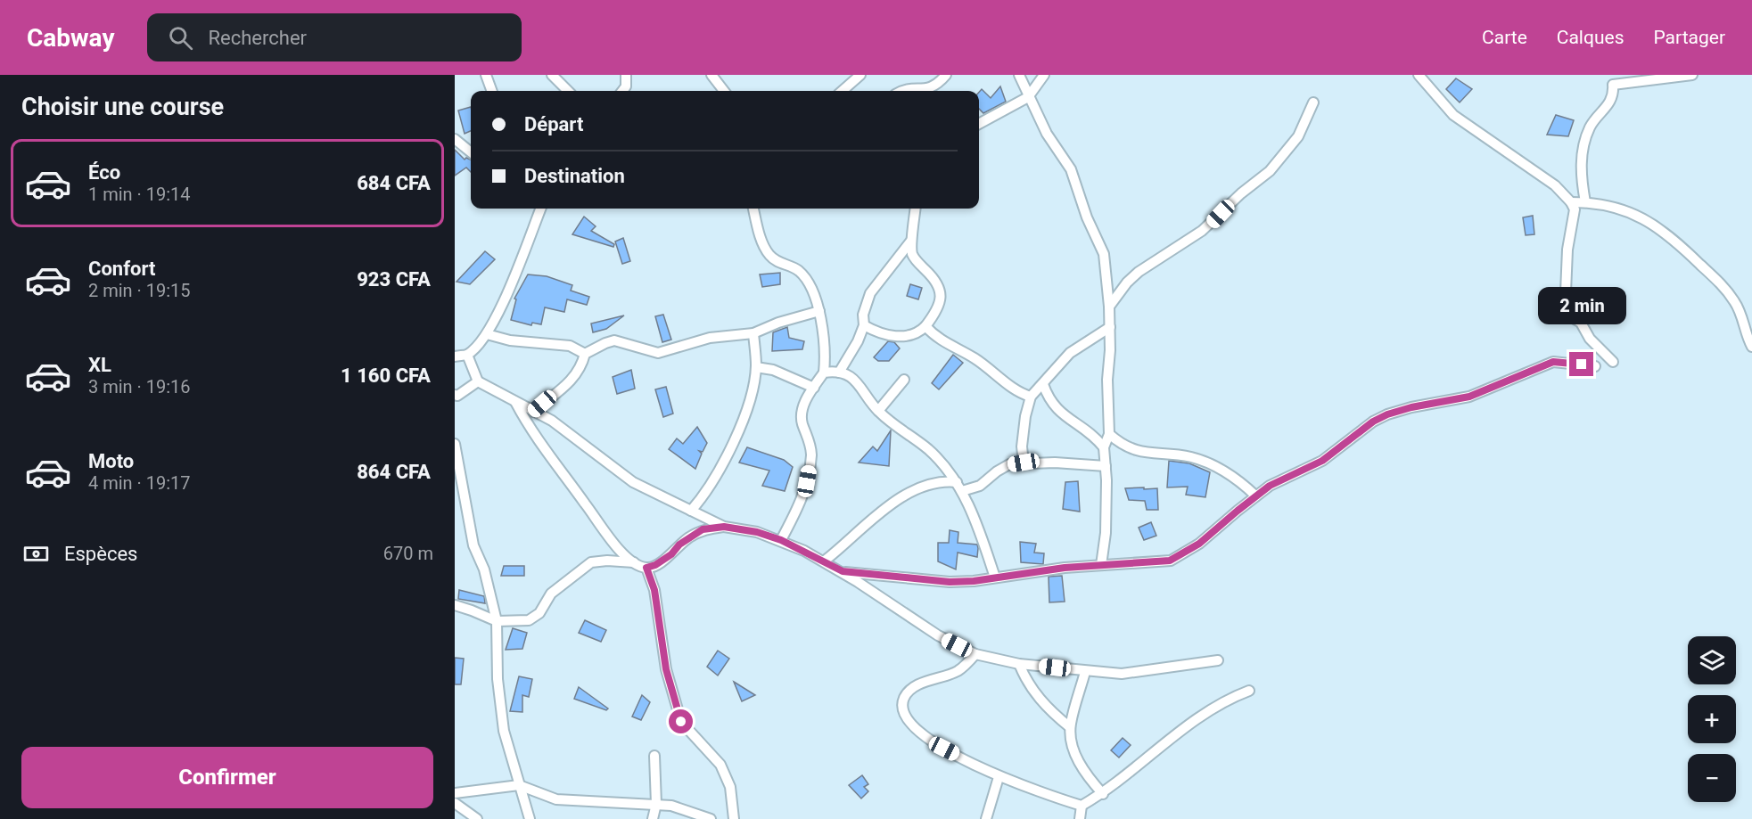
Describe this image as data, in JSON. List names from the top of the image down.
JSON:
{
  "page": {
    "header": "Cabway",
    "search": "Rechercher",
    "nav": ["Carte", "Calques", "Partager"],
    "heading": "Choisir une course",
    "banner": ["Départ", "Destination"],
    "list": [
      {
        "name": "Éco",
        "note": "1 min · 19:14",
        "value": "684 CFA"
      },
      {
        "name": "Confort",
        "note": "2 min · 19:15",
        "value": "923 CFA"
      },
      {
        "name": "XL",
        "note": "3 min · 19:16",
        "value": "1 160 CFA"
      },
      {
        "name": "Moto",
        "note": "4 min · 19:17",
        "value": "864 CFA"
      }
    ],
    "bubble": "2 min",
    "pay": ["Espèces", "670 m"],
    "map_buttons": ["+", "−"],
    "buttons": "Confirmer"
  }
}
